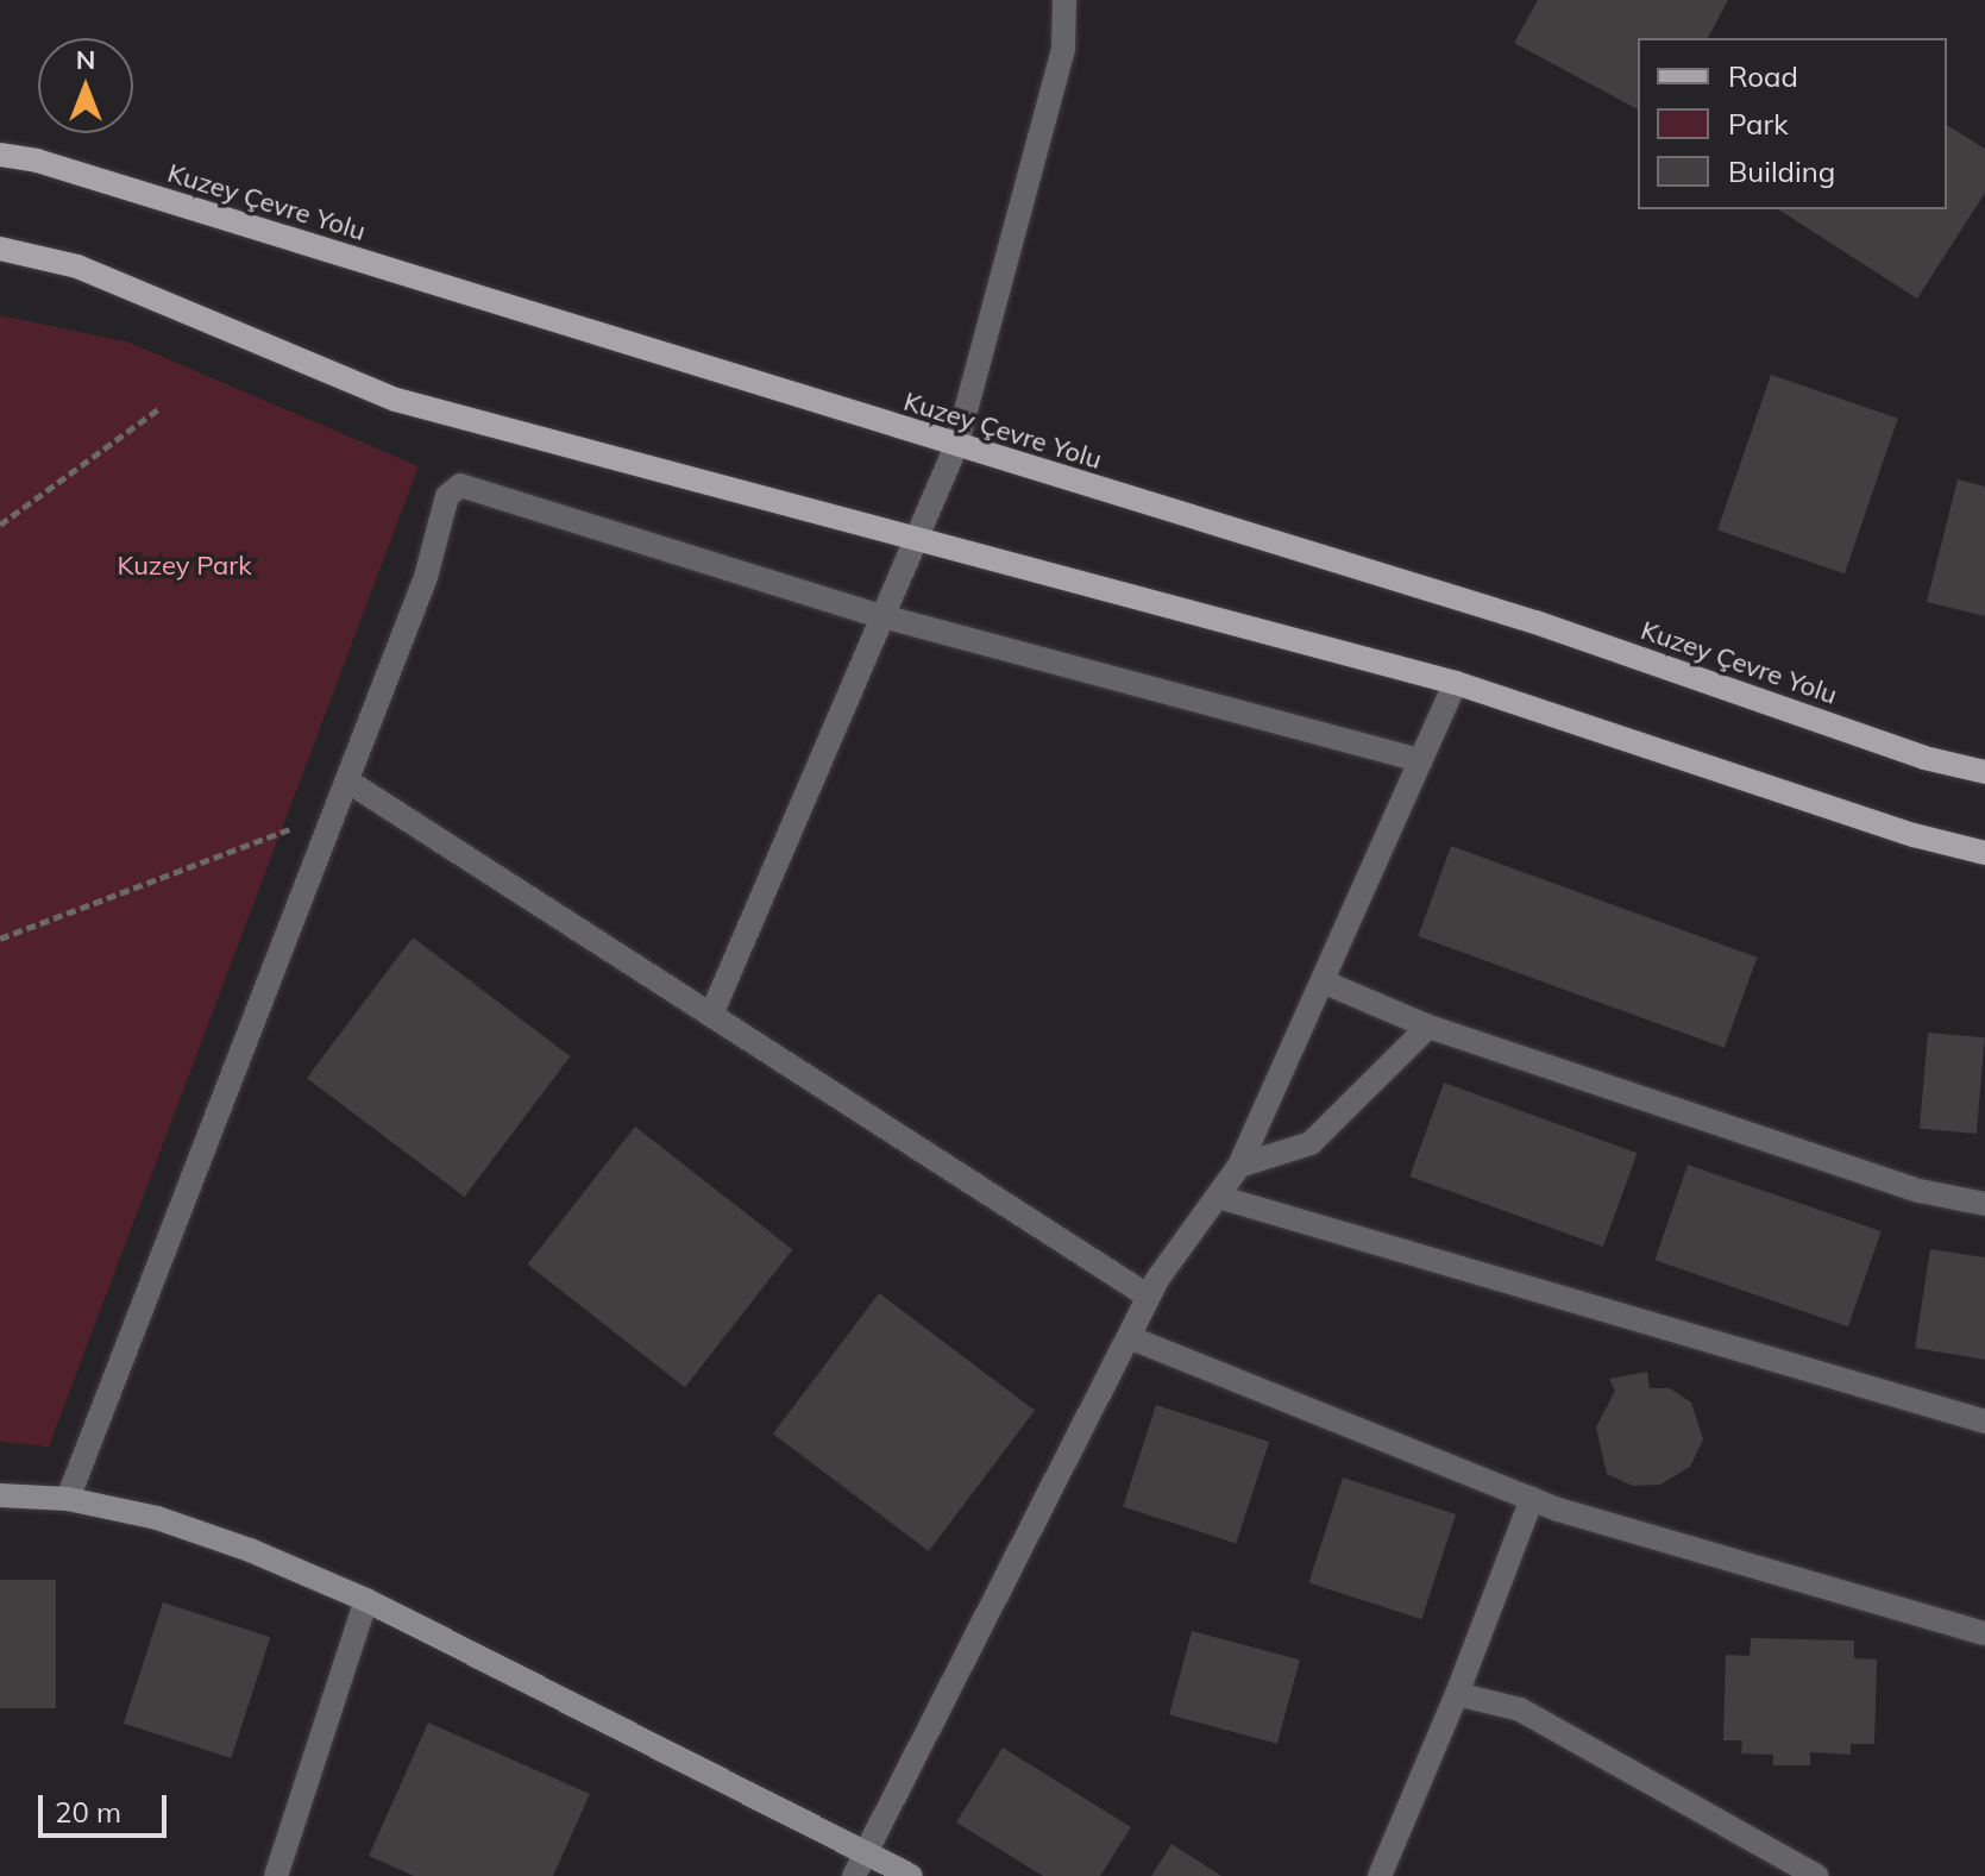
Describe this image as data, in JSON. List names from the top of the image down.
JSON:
{
  "streets": {
    "main road": ["Kuzey Çevre Yolu"]
  },
  "parks": ["Kuzey Park"],
  "legend": ["Road", "Park", "Building"],
  "scale_bar": "20 m",
  "north": "top"
}
